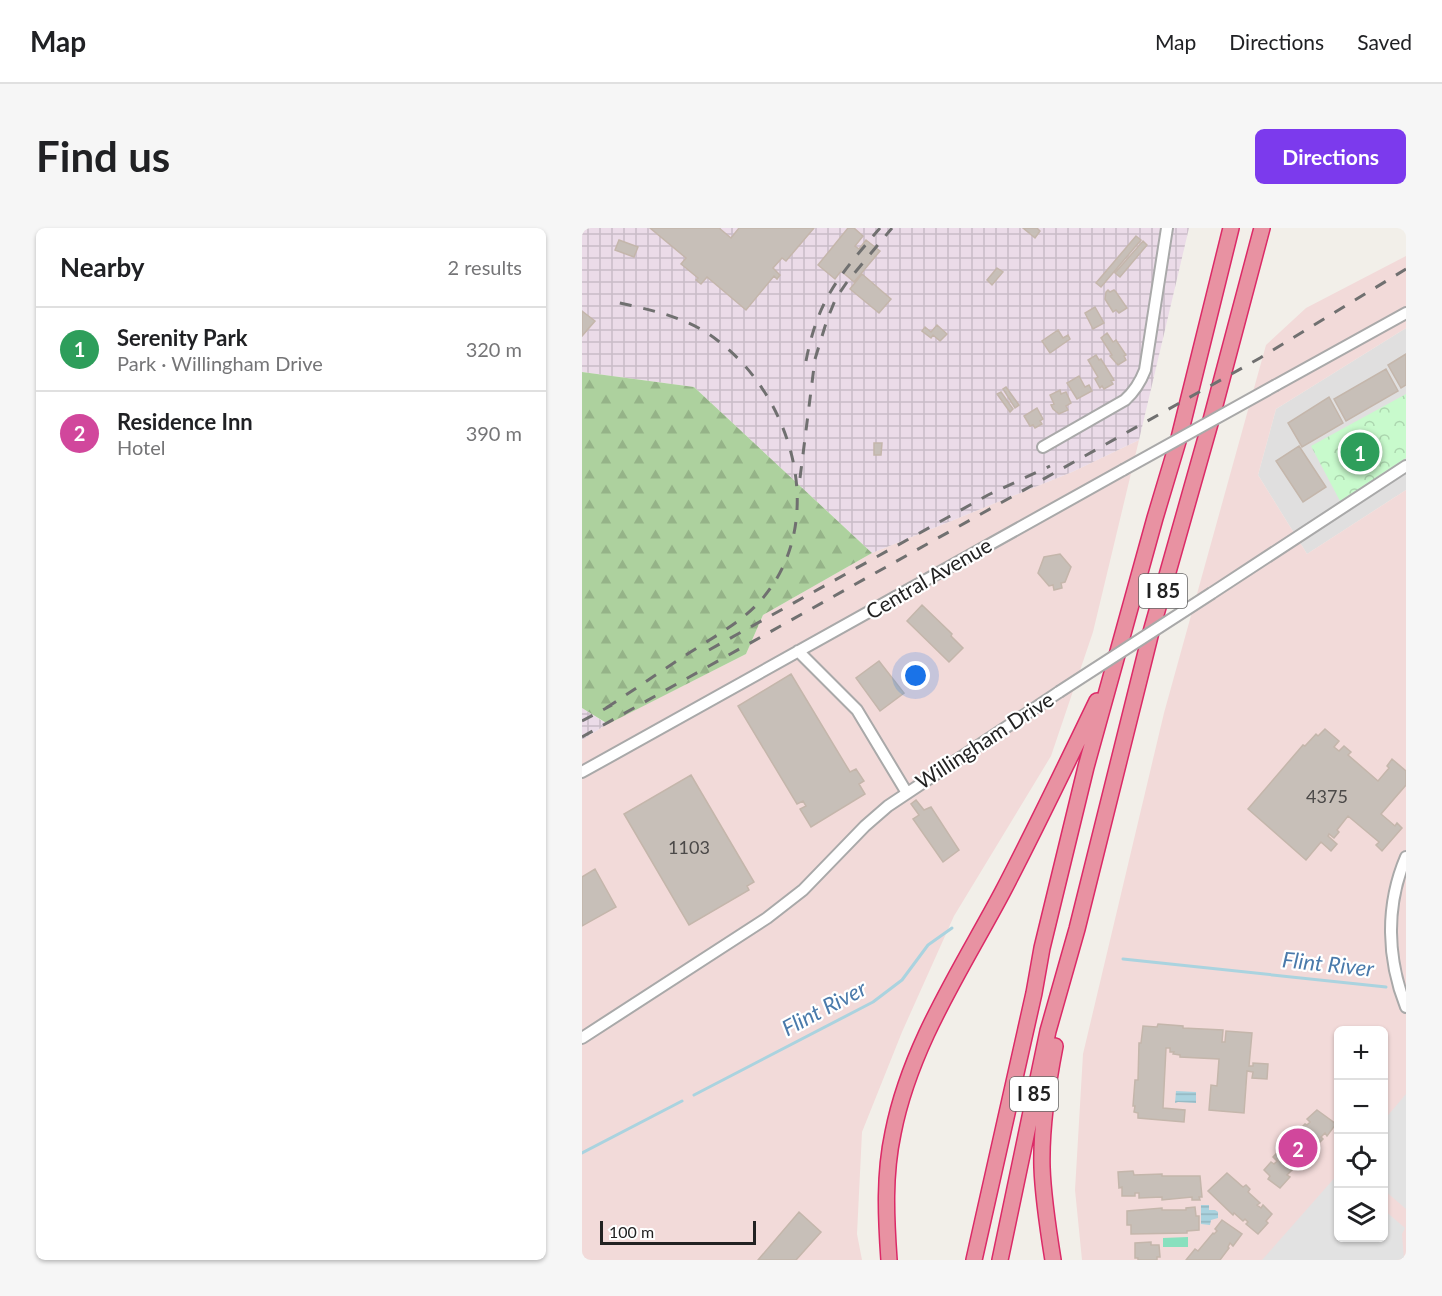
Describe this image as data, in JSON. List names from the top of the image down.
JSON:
{
  "streets": {
    "highway": ["I 85"],
    "street": ["Central Avenue", "Willingham Drive"]
  },
  "water": ["Flint River"],
  "house_numbers": ["4375", "1103"],
  "scale_bar": "100 m",
  "page": {
    "header": "Map",
    "nav": ["Map", "Directions", "Saved"],
    "buttons": "Directions",
    "title": "Find us",
    "heading": ["Nearby", "2 results"],
    "list": [
      {
        "mark": "1",
        "name": "Serenity Park",
        "note": "Park · Willingham Drive",
        "value": "320 m"
      },
      {
        "mark": "2",
        "name": "Residence Inn",
        "note": "Hotel",
        "value": "390 m"
      }
    ],
    "pins": ["1", "2"],
    "map_buttons": ["+", "−"],
    "scale": "100 m"
  }
}
